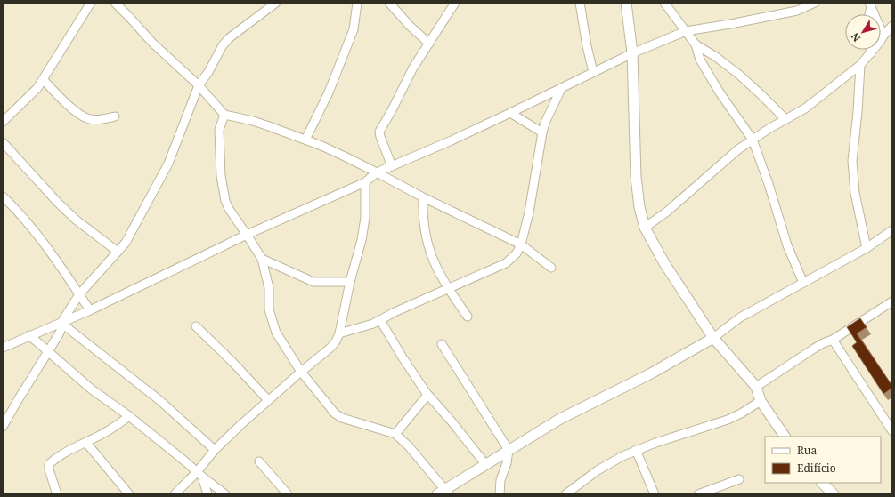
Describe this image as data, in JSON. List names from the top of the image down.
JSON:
{
  "legend": ["Rua", "Edifício"],
  "north": "bottom left"
}
